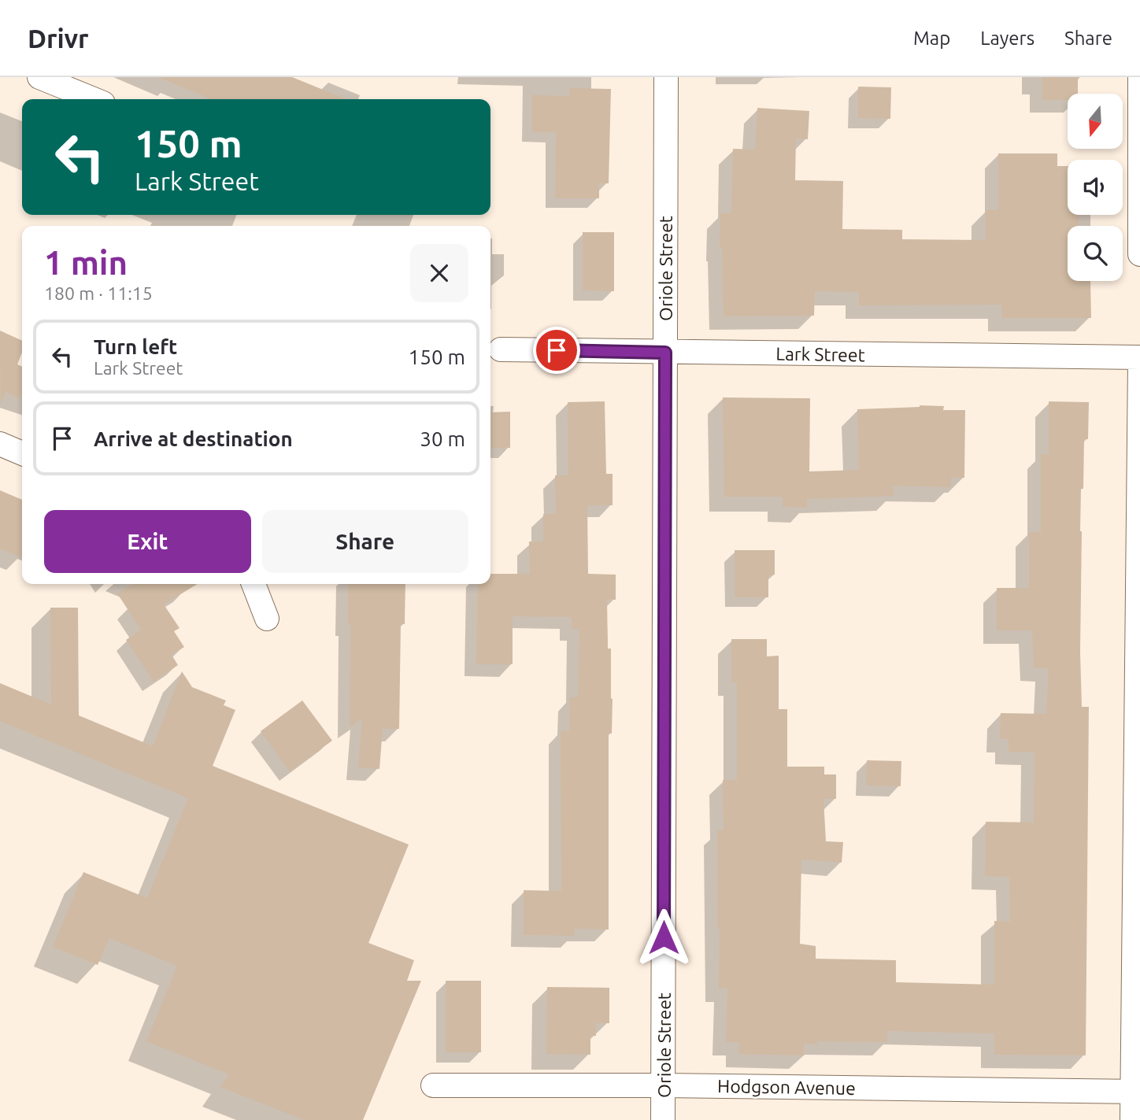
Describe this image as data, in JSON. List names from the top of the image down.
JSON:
{
  "streets": {
    "street": ["Oriole Street", "Lark Street", "Hodgson Avenue"]
  },
  "crossings": [
    ["Oriole Street", "Lark Street"],
    ["Oriole Street", "Hodgson Avenue"]
  ],
  "north": "bottom",
  "page": {
    "header": "Drivr",
    "nav": ["Map", "Layers", "Share"],
    "turn": ["150 m", "Lark Street"],
    "heading": ["1 min", "180 m · 11:15"],
    "list": [
      {
        "name": "Turn left",
        "note": "Lark Street",
        "value": "150 m"
      },
      {
        "name": "Arrive at destination",
        "value": "30 m"
      }
    ],
    "buttons": ["Exit", "Share"]
  }
}
